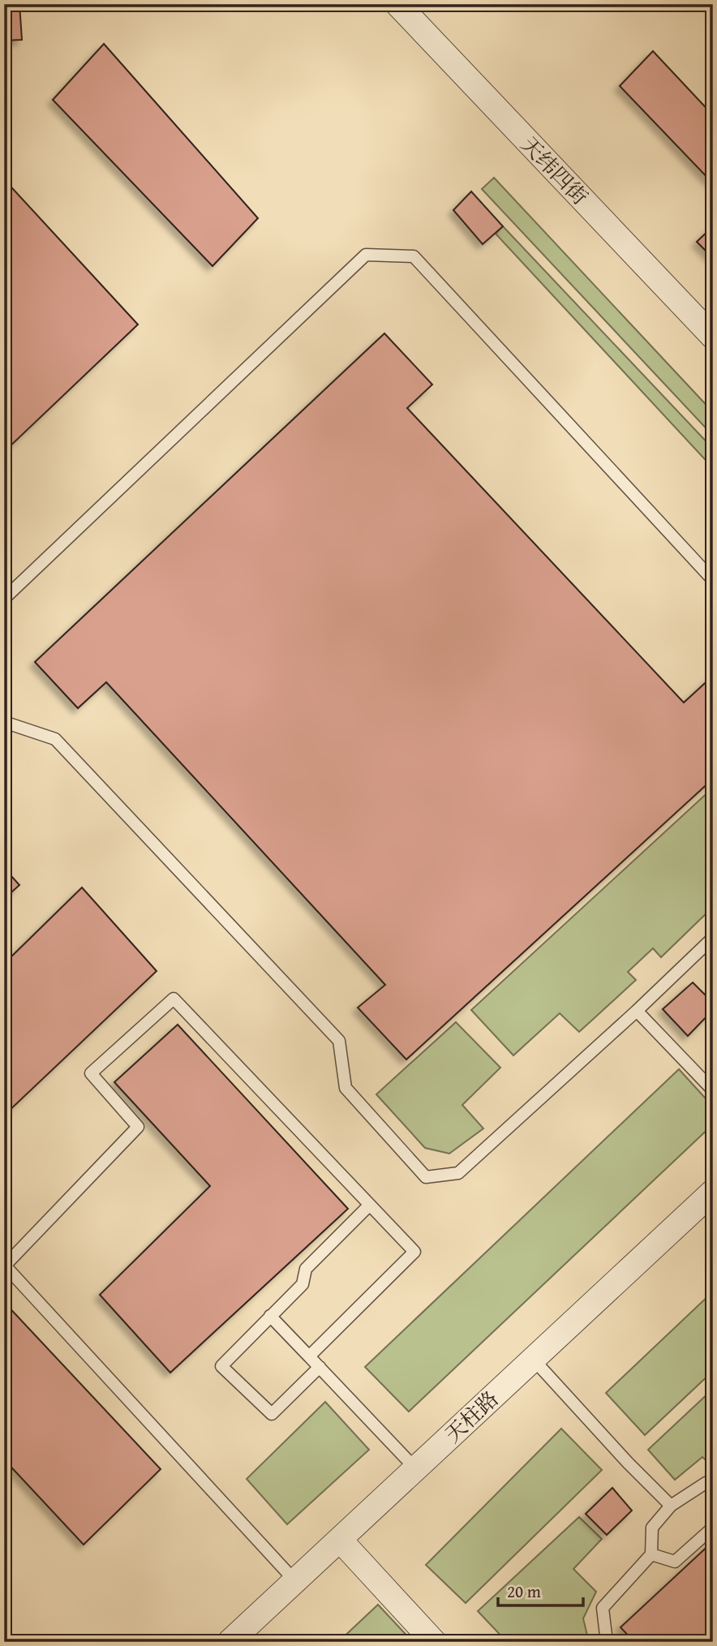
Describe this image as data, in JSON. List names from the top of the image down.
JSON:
{
  "streets": {
    "street": ["天纬四街", "天柱路"]
  },
  "scale_bar": "20 m"
}
